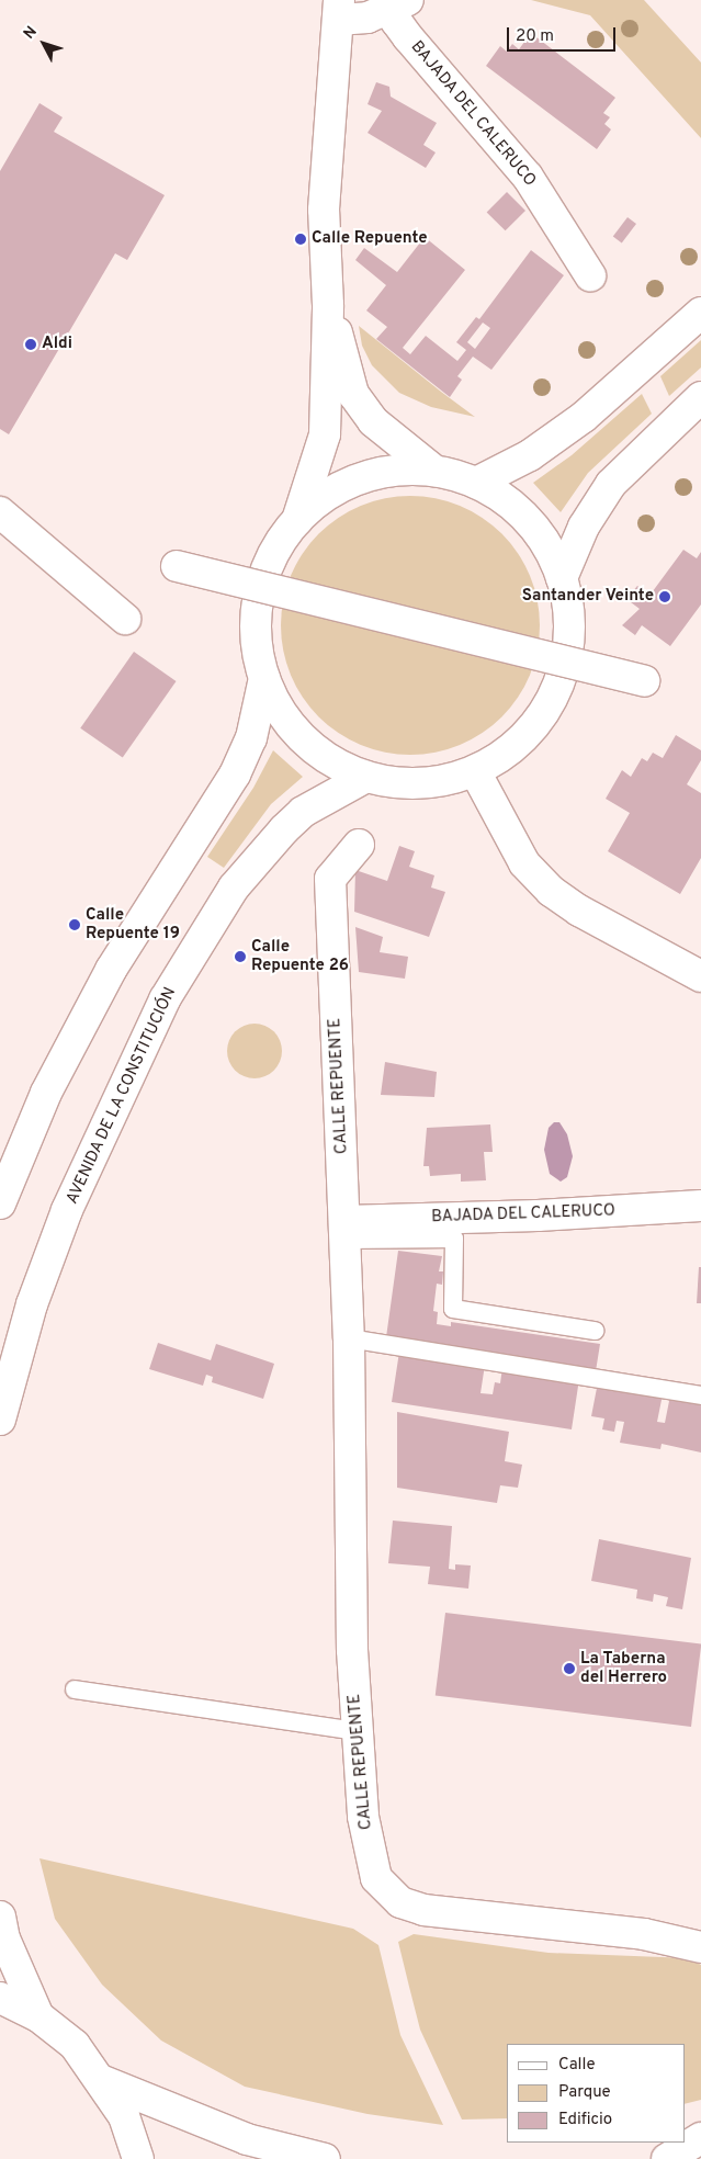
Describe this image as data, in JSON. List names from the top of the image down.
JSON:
{
  "streets": {
    "street": ["BAJADA DEL CALERUCO", "CALLE REPUENTE", "AVENIDA DE LA CONSTITUCIÓN"]
  },
  "crossings": [
    ["BAJADA DEL CALERUCO", "CALLE REPUENTE"]
  ],
  "places": [
    "Calle Repuente",
    "Aldi",
    "Santander Veinte",
    "Calle Repuente 19",
    "Calle Repuente 26",
    "La Taberna del Herrero"
  ],
  "legend": ["Calle", "Parque", "Edificio"],
  "scale_bar": "20 m",
  "north": "top left"
}
